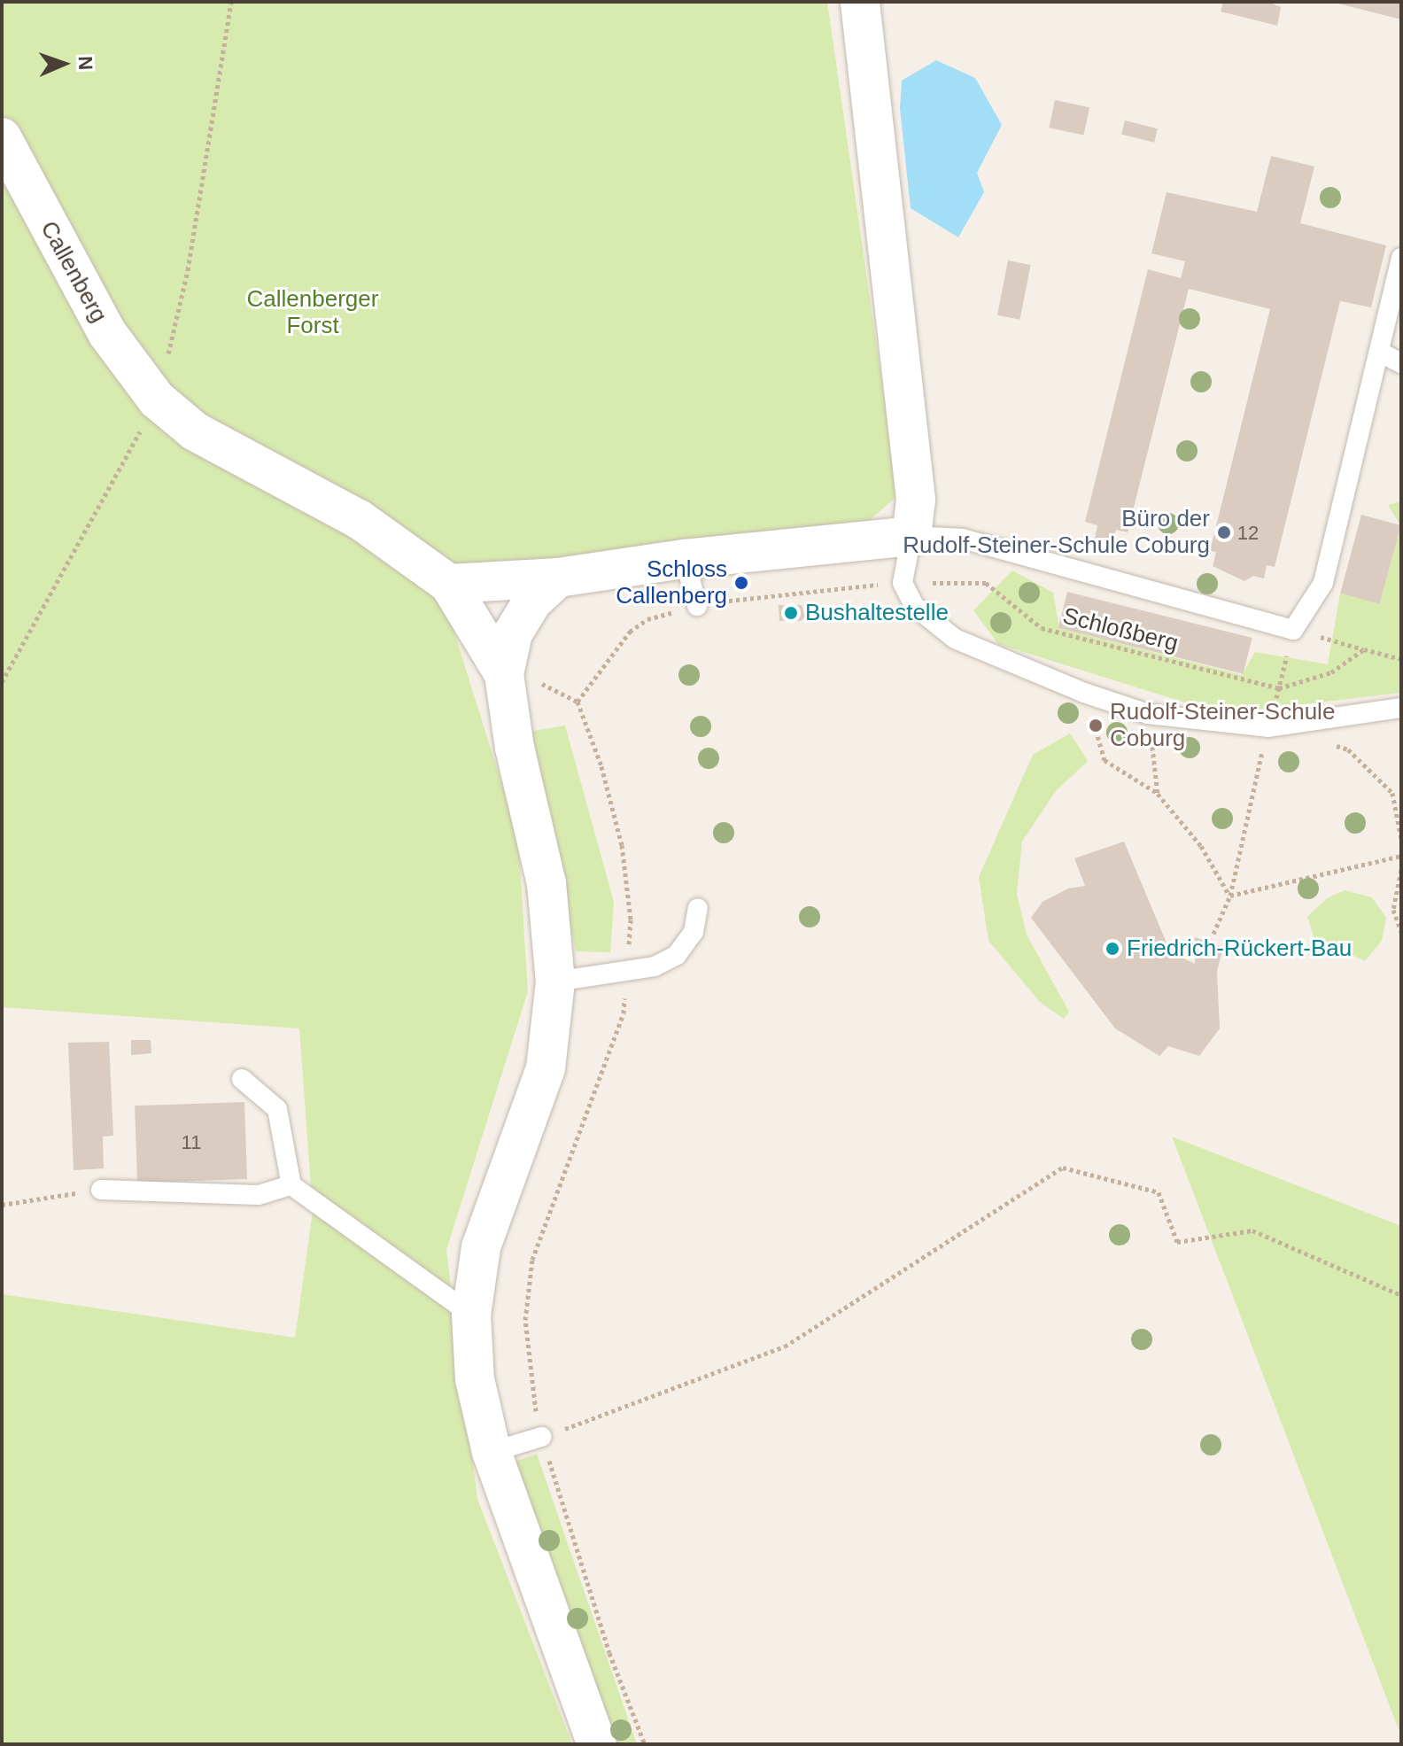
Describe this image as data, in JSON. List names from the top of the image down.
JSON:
{
  "streets": {
    "street": ["Callenberg"],
    "path": ["Schloßberg"]
  },
  "parks": ["Callenberger Forst"],
  "places": [
    "Büro der Rudolf-Steiner-Schule Coburg",
    "Schloss Callenberg",
    "Bushaltestelle",
    "Rudolf-Steiner-Schule Coburg",
    "Friedrich-Rückert-Bau"
  ],
  "house_numbers": ["12", "11"],
  "north": "right"
}
